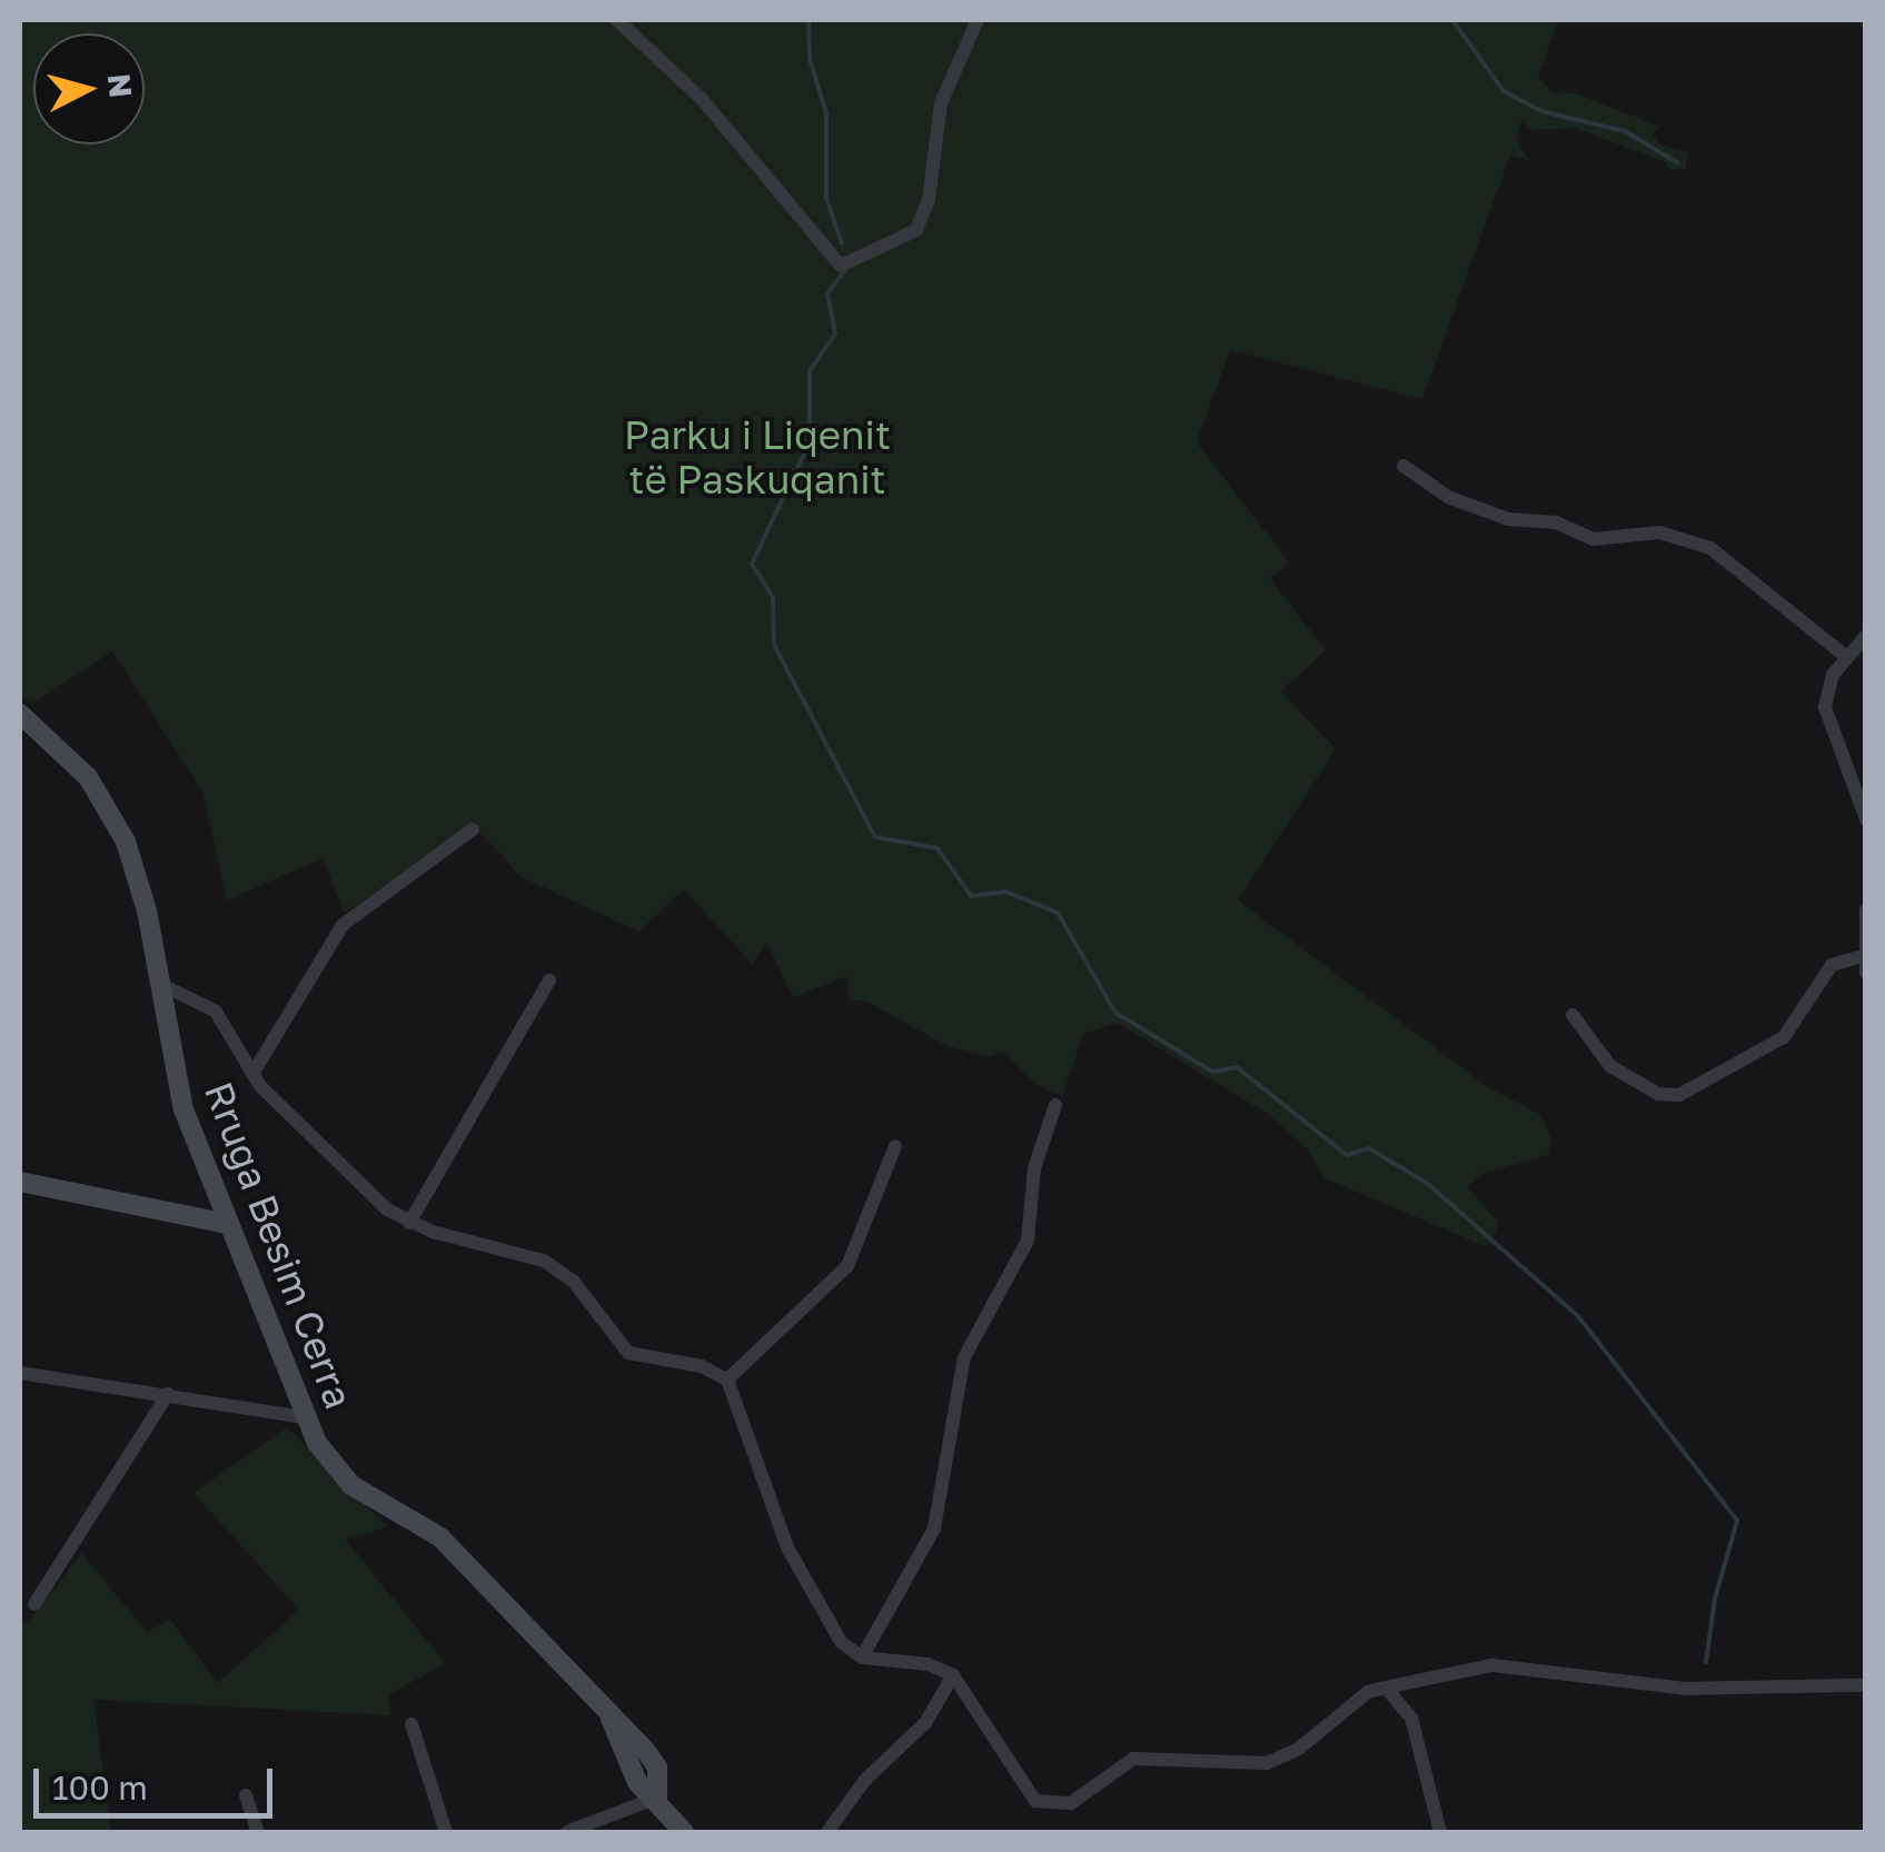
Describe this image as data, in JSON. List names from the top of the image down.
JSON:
{
  "streets": {
    "street": ["Rruga Besim Cerra"]
  },
  "parks": ["Parku i Liqenit të Paskuqanit"],
  "scale_bar": "100 m",
  "north": "right"
}
